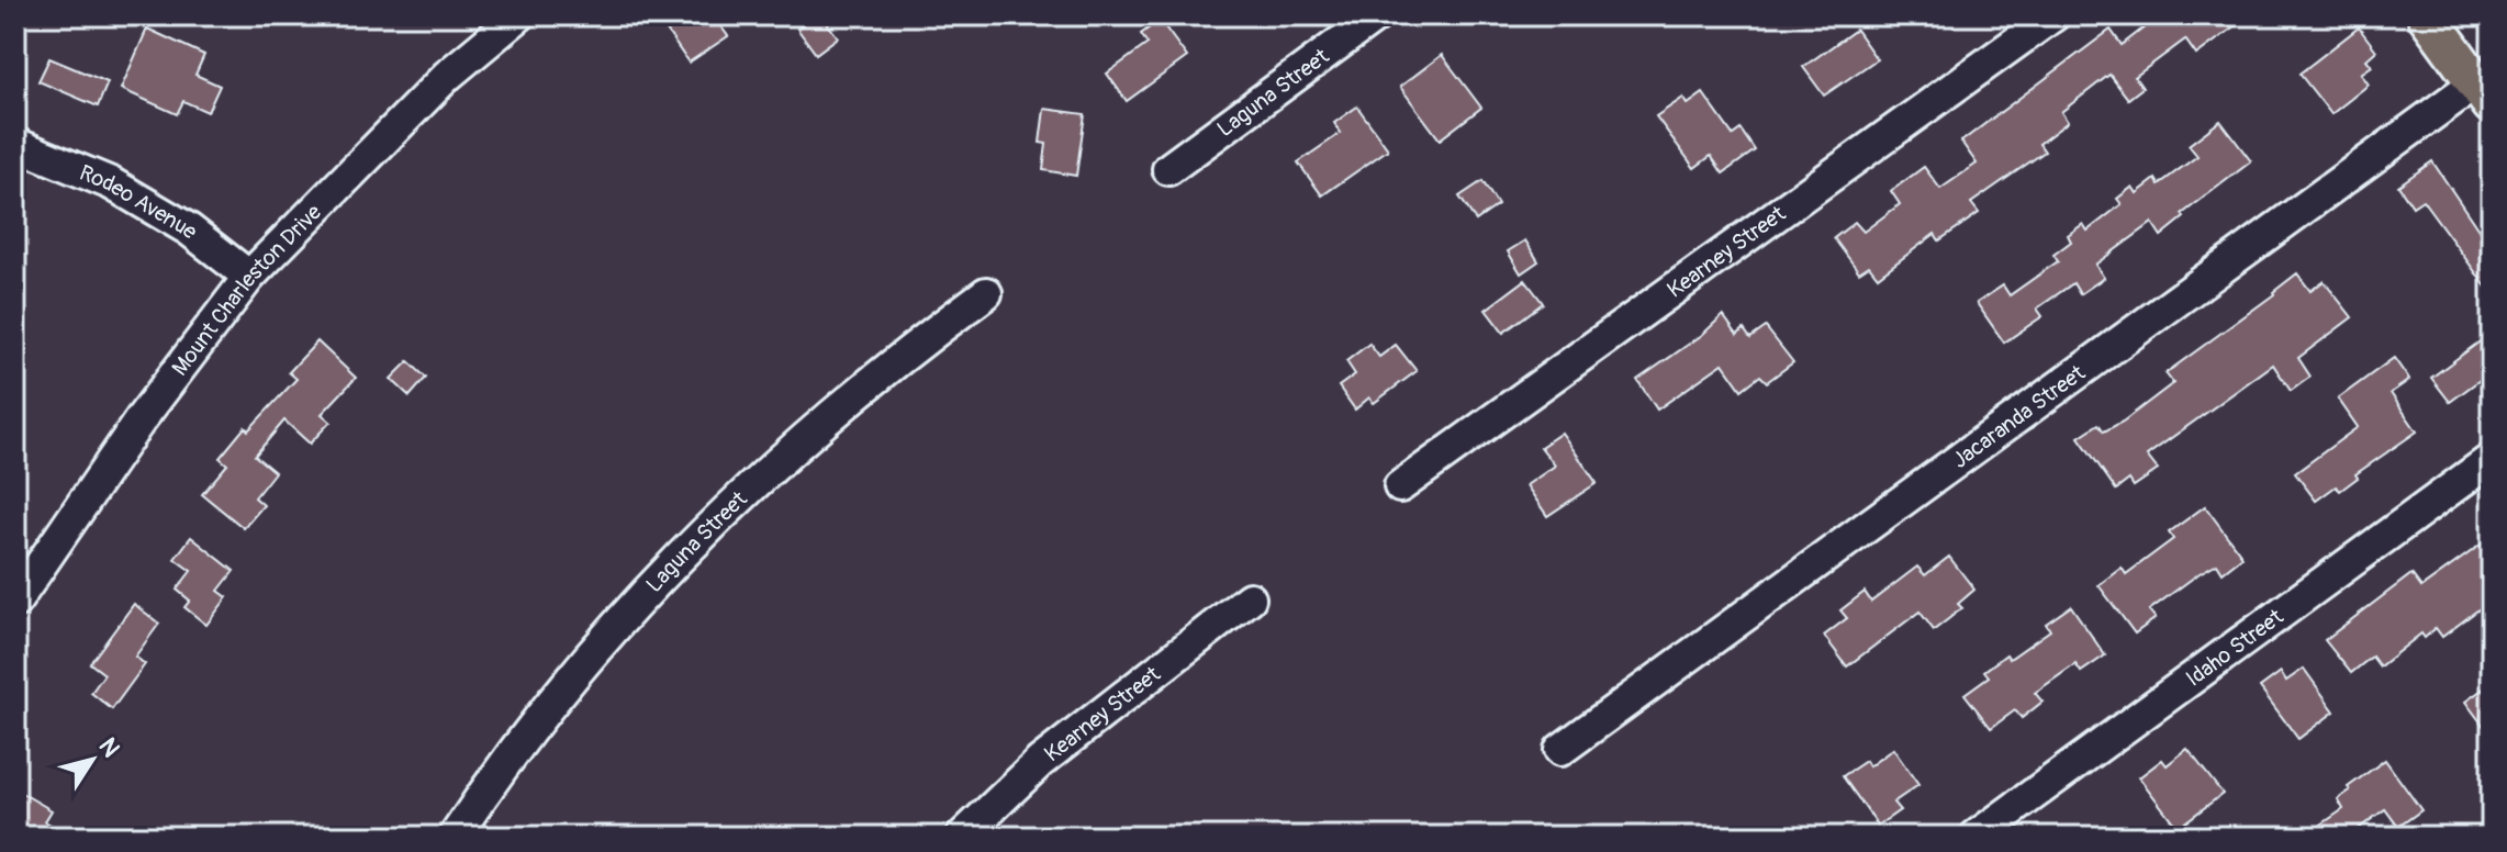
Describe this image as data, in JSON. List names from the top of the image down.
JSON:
{
  "streets": {
    "street": [
      "Laguna Street",
      "Rodeo Avenue",
      "Kearney Street",
      "Mount Charleston Drive",
      "Jacaranda Street",
      "Idaho Street"
    ]
  },
  "crossings": [
    ["Rodeo Avenue", "Mount Charleston Drive"]
  ],
  "north": "top right"
}
